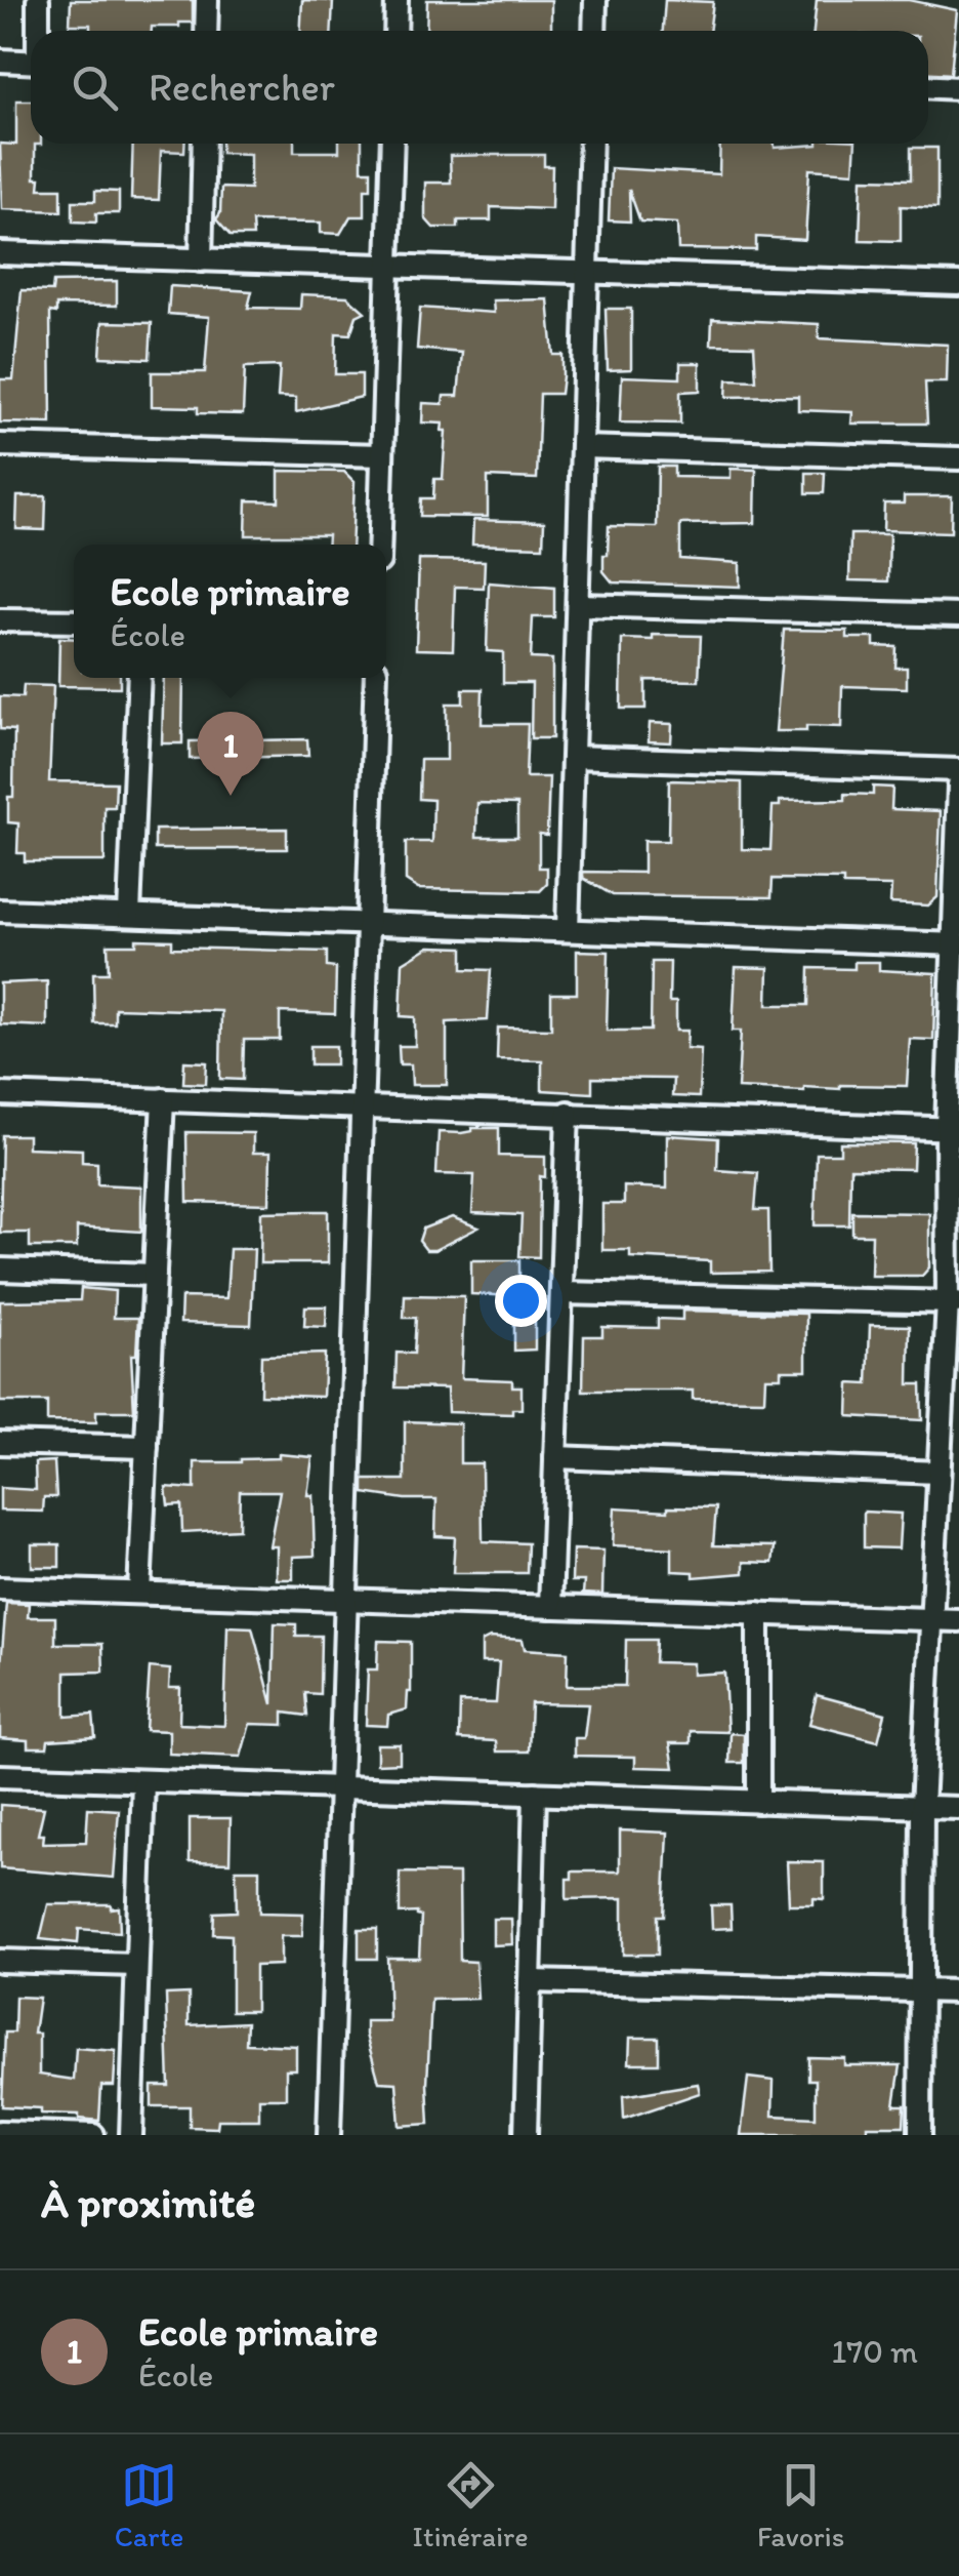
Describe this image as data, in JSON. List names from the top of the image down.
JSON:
{
  "page": {
    "search": "Rechercher",
    "popup": ["Ecole primaire", "École"],
    "pins": "1",
    "heading": "À proximité",
    "list": [
      {
        "mark": "1",
        "name": "Ecole primaire",
        "note": "École",
        "value": "170 m"
      }
    ],
    "nav": ["Carte", "Itinéraire", "Favoris"]
  }
}
